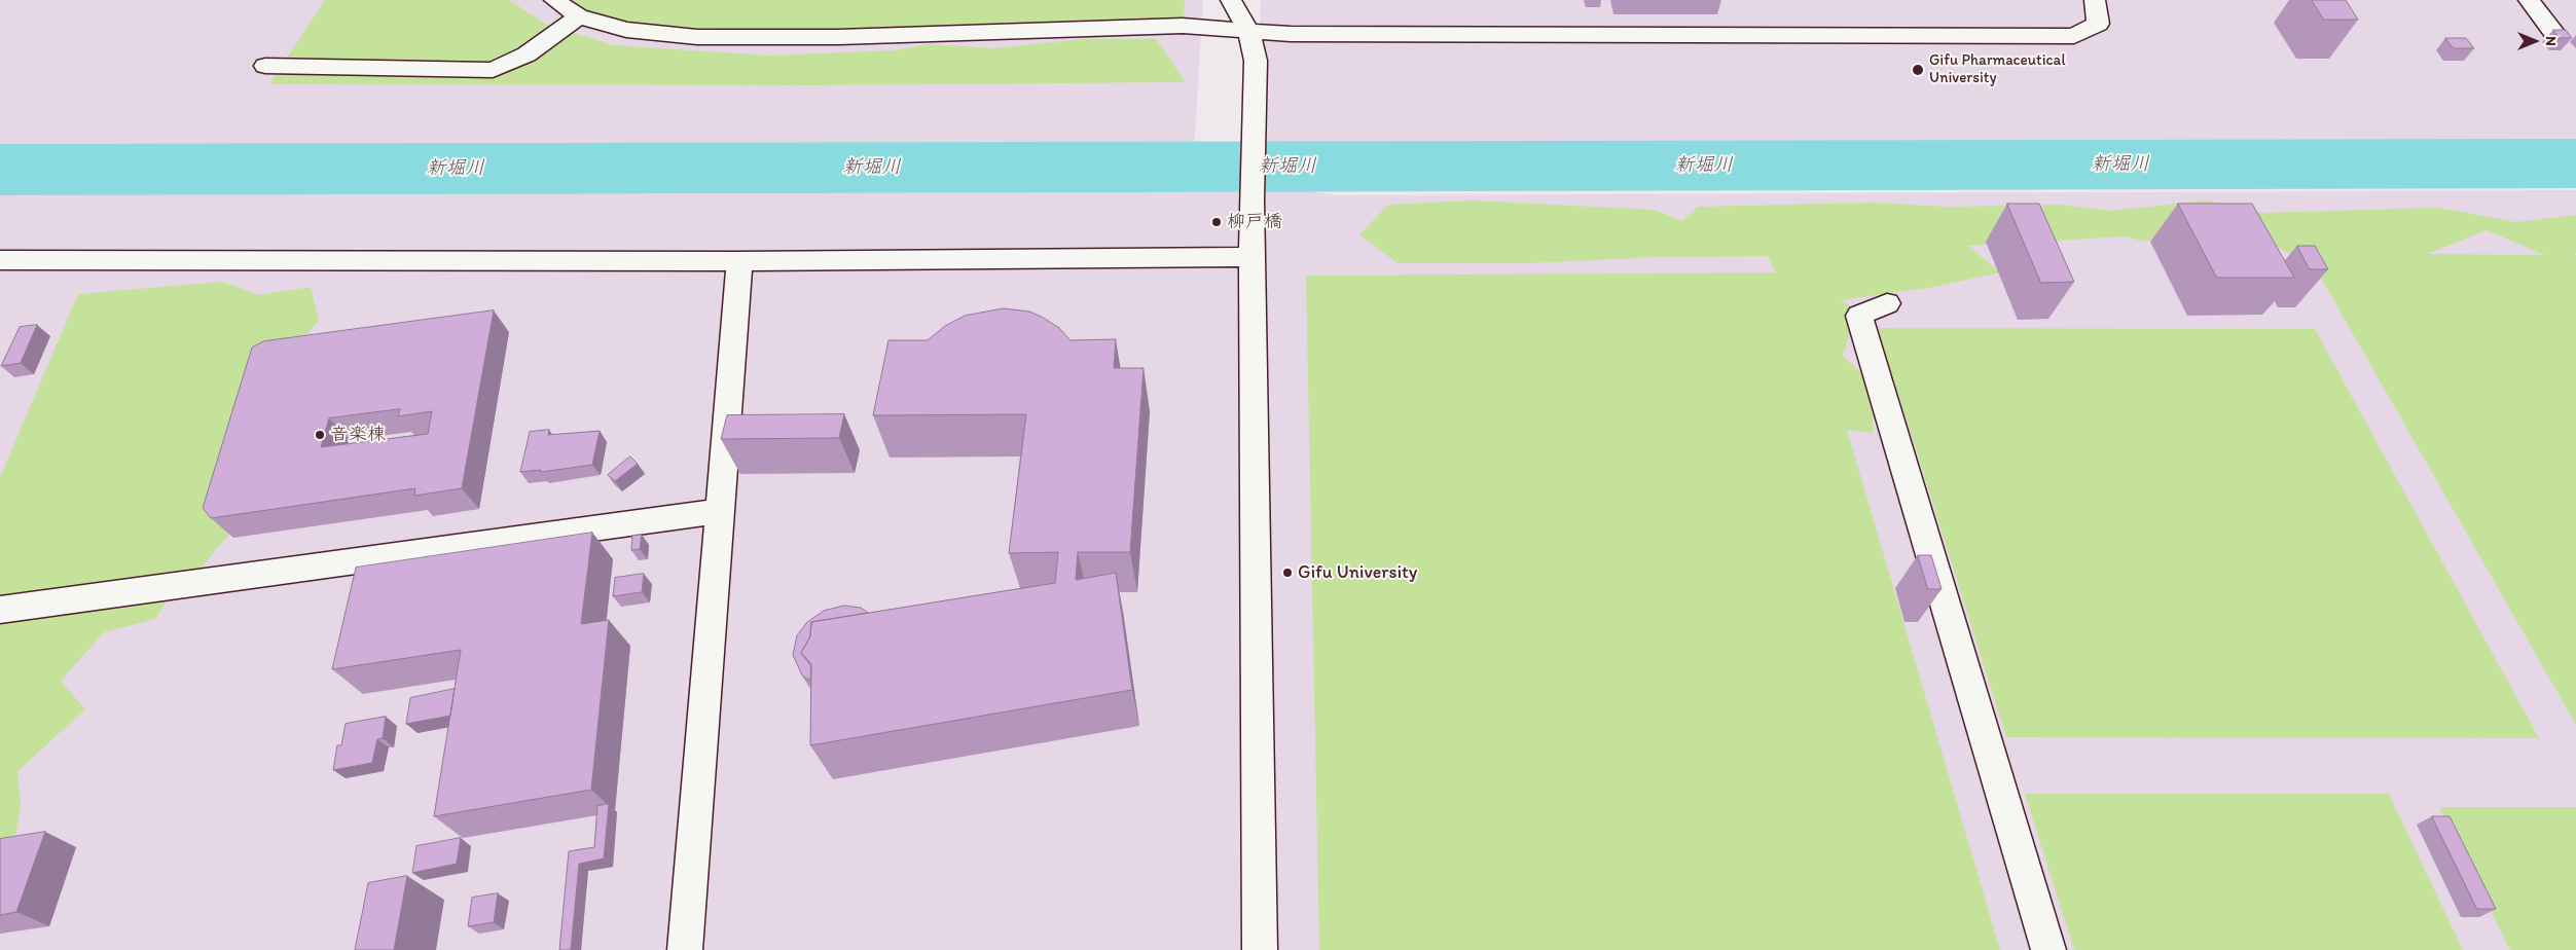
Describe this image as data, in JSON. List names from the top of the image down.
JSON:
{
  "water": ["新堀川"],
  "places": [
    "Gifu Pharmaceutical University",
    "柳戸橋",
    "音楽棟",
    "Gifu University"
  ],
  "north": "right"
}
